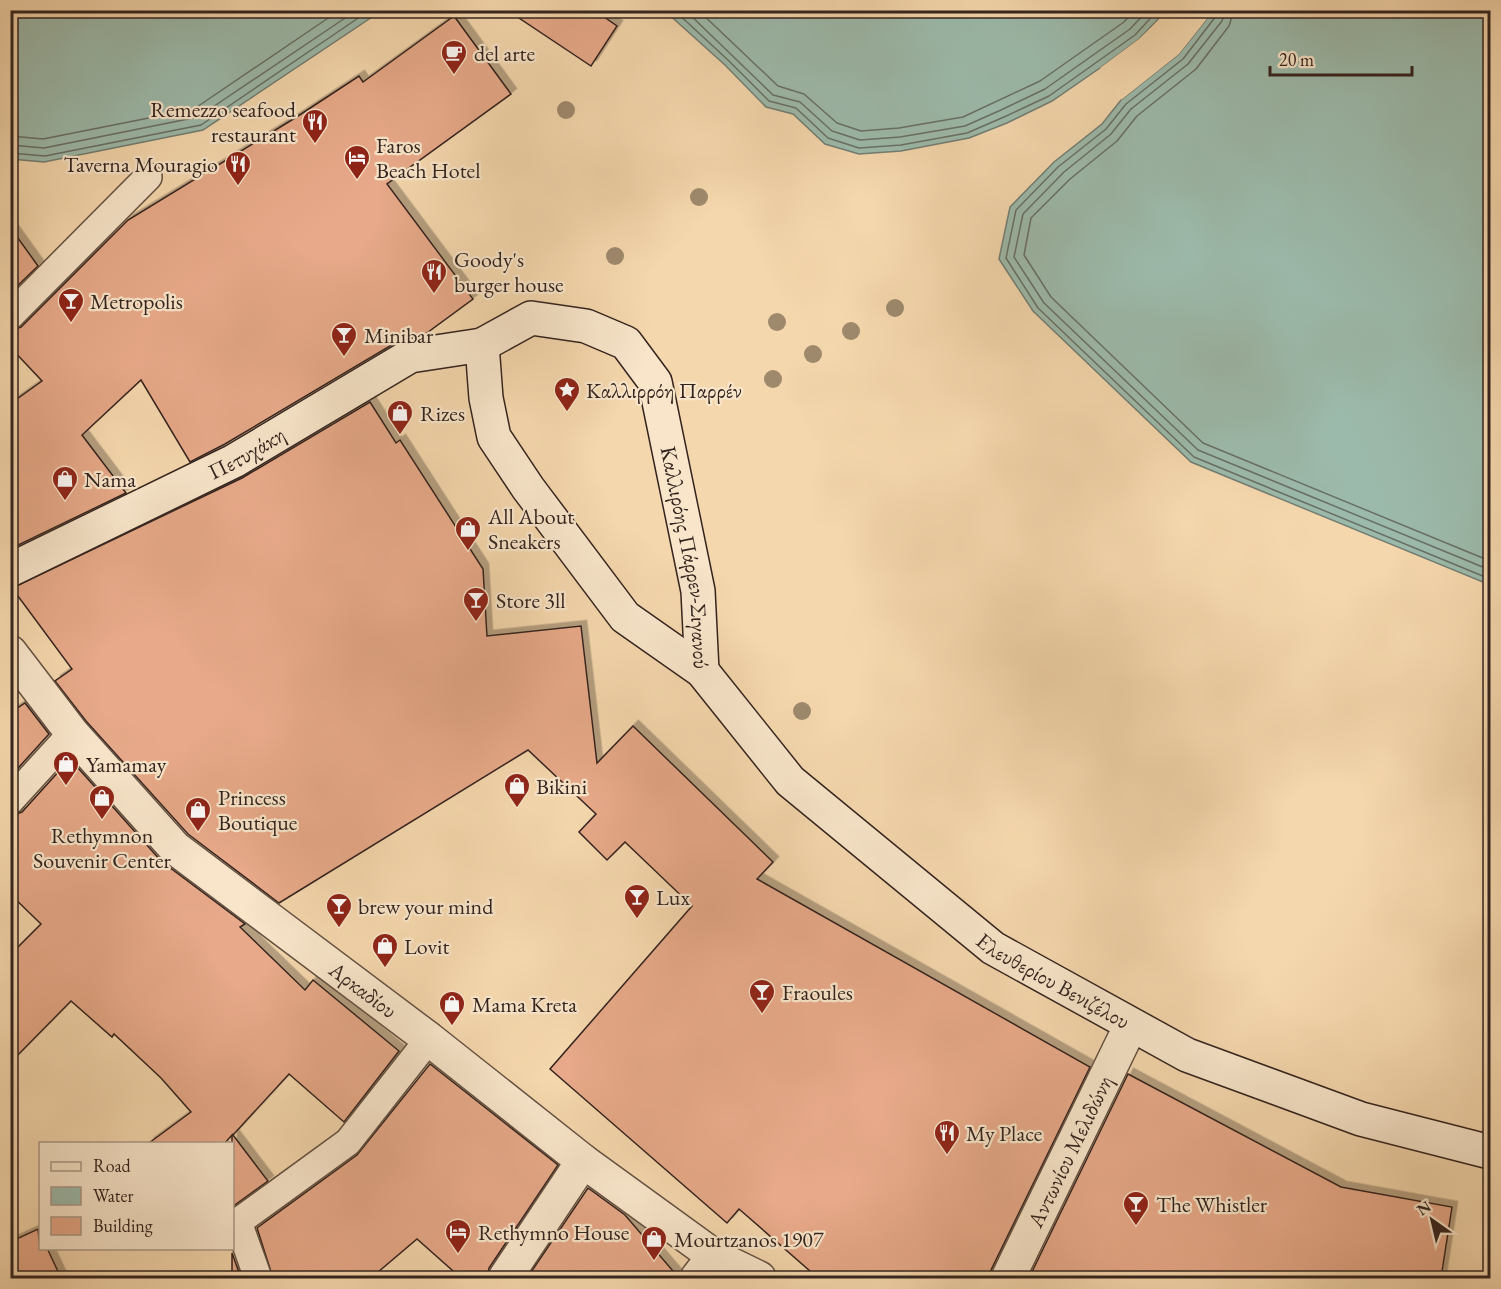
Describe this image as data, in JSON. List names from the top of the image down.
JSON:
{
  "streets": {
    "street": [
      "Πετυχάκη",
      "Καλλιρόης Πάρρεν-Σιγανού",
      "Ελευθερίου Βενιζέλου",
      "Αρκαδίου",
      "Αντωνίου Μελιδώνη"
    ]
  },
  "crossings": [
    ["Πετυχάκη", "Καλλιρόης Πάρρεν-Σιγανού"],
    ["Καλλιρόης Πάρρεν-Σιγανού", "Ελευθερίου Βενιζέλου"],
    ["Ελευθερίου Βενιζέλου", "Αντωνίου Μελιδώνη"]
  ],
  "places": {
    "cafe": ["del arte"],
    "restaurant": [
      "Remezzo seafood restaurant",
      "Taverna Mouragio",
      "Goody's burger house",
      "My Place"
    ],
    "hotel": ["Faros Beach Hotel", "Rethymno House"],
    "bar": [
      "Metropolis",
      "Minibar",
      "Store 3ll",
      "Lux",
      "brew your mind",
      "Fraoules",
      "The Whistler"
    ],
    "place": ["Καλλιρρόη Παρρέν"],
    "shop": [
      "Rizes",
      "Nama",
      "All About Sneakers",
      "Yamamay",
      "Bikini",
      "Rethymnon Souvenir Center",
      "Princess Boutique",
      "Lovit",
      "Mama Kreta",
      "Mourtzanos 1907"
    ]
  },
  "legend": ["Road", "Water", "Building"],
  "scale_bar": "20 m",
  "north": "top left"
}
